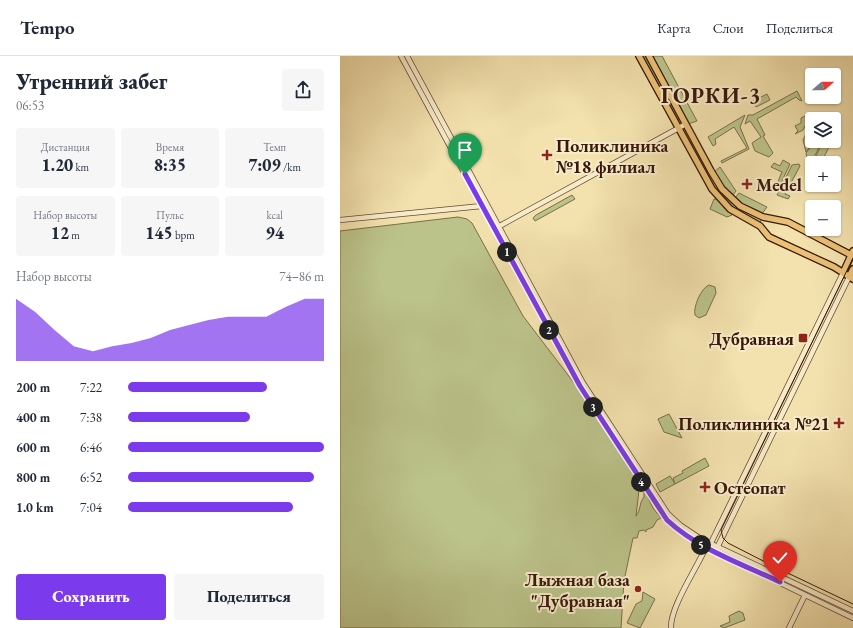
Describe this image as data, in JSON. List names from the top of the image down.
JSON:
{
  "districts": ["ГОРКИ-3"],
  "places": {
    "health": [
      "Поликлиника №18 филиал",
      "Medel",
      "Поликлиника №21",
      "Остеопат"
    ],
    "transit": ["Дубравная"],
    "other": ["Лыжная база \"Дубравная\""]
  },
  "north": "right",
  "page": {
    "header": "Tempo",
    "nav": ["Карта", "Слои", "Поделиться"],
    "heading": ["Утренний забег", "06:53"],
    "map_buttons": ["+", "−"],
    "stats": [
      ["Дистанция", "1.20 km"],
      ["Время", "8:35"],
      ["Темп", "7:09 /km"],
      ["Набор высоты", "12 m"],
      ["Пульс", "145 bpm"],
      ["kcal", "94"]
    ],
    "pins": [
      "1",
      "2",
      "3",
      "4",
      "5"
    ],
    "chart": ["Набор высоты", "74–86 m"],
    "list": [
      {
        "name": "200 m",
        "note": "7:22"
      },
      {
        "name": "400 m",
        "note": "7:38"
      },
      {
        "name": "600 m",
        "note": "6:46"
      },
      {
        "name": "800 m",
        "note": "6:52"
      },
      {
        "name": "1.0 km",
        "note": "7:04"
      }
    ],
    "buttons": ["Сохранить", "Поделиться"]
  }
}
